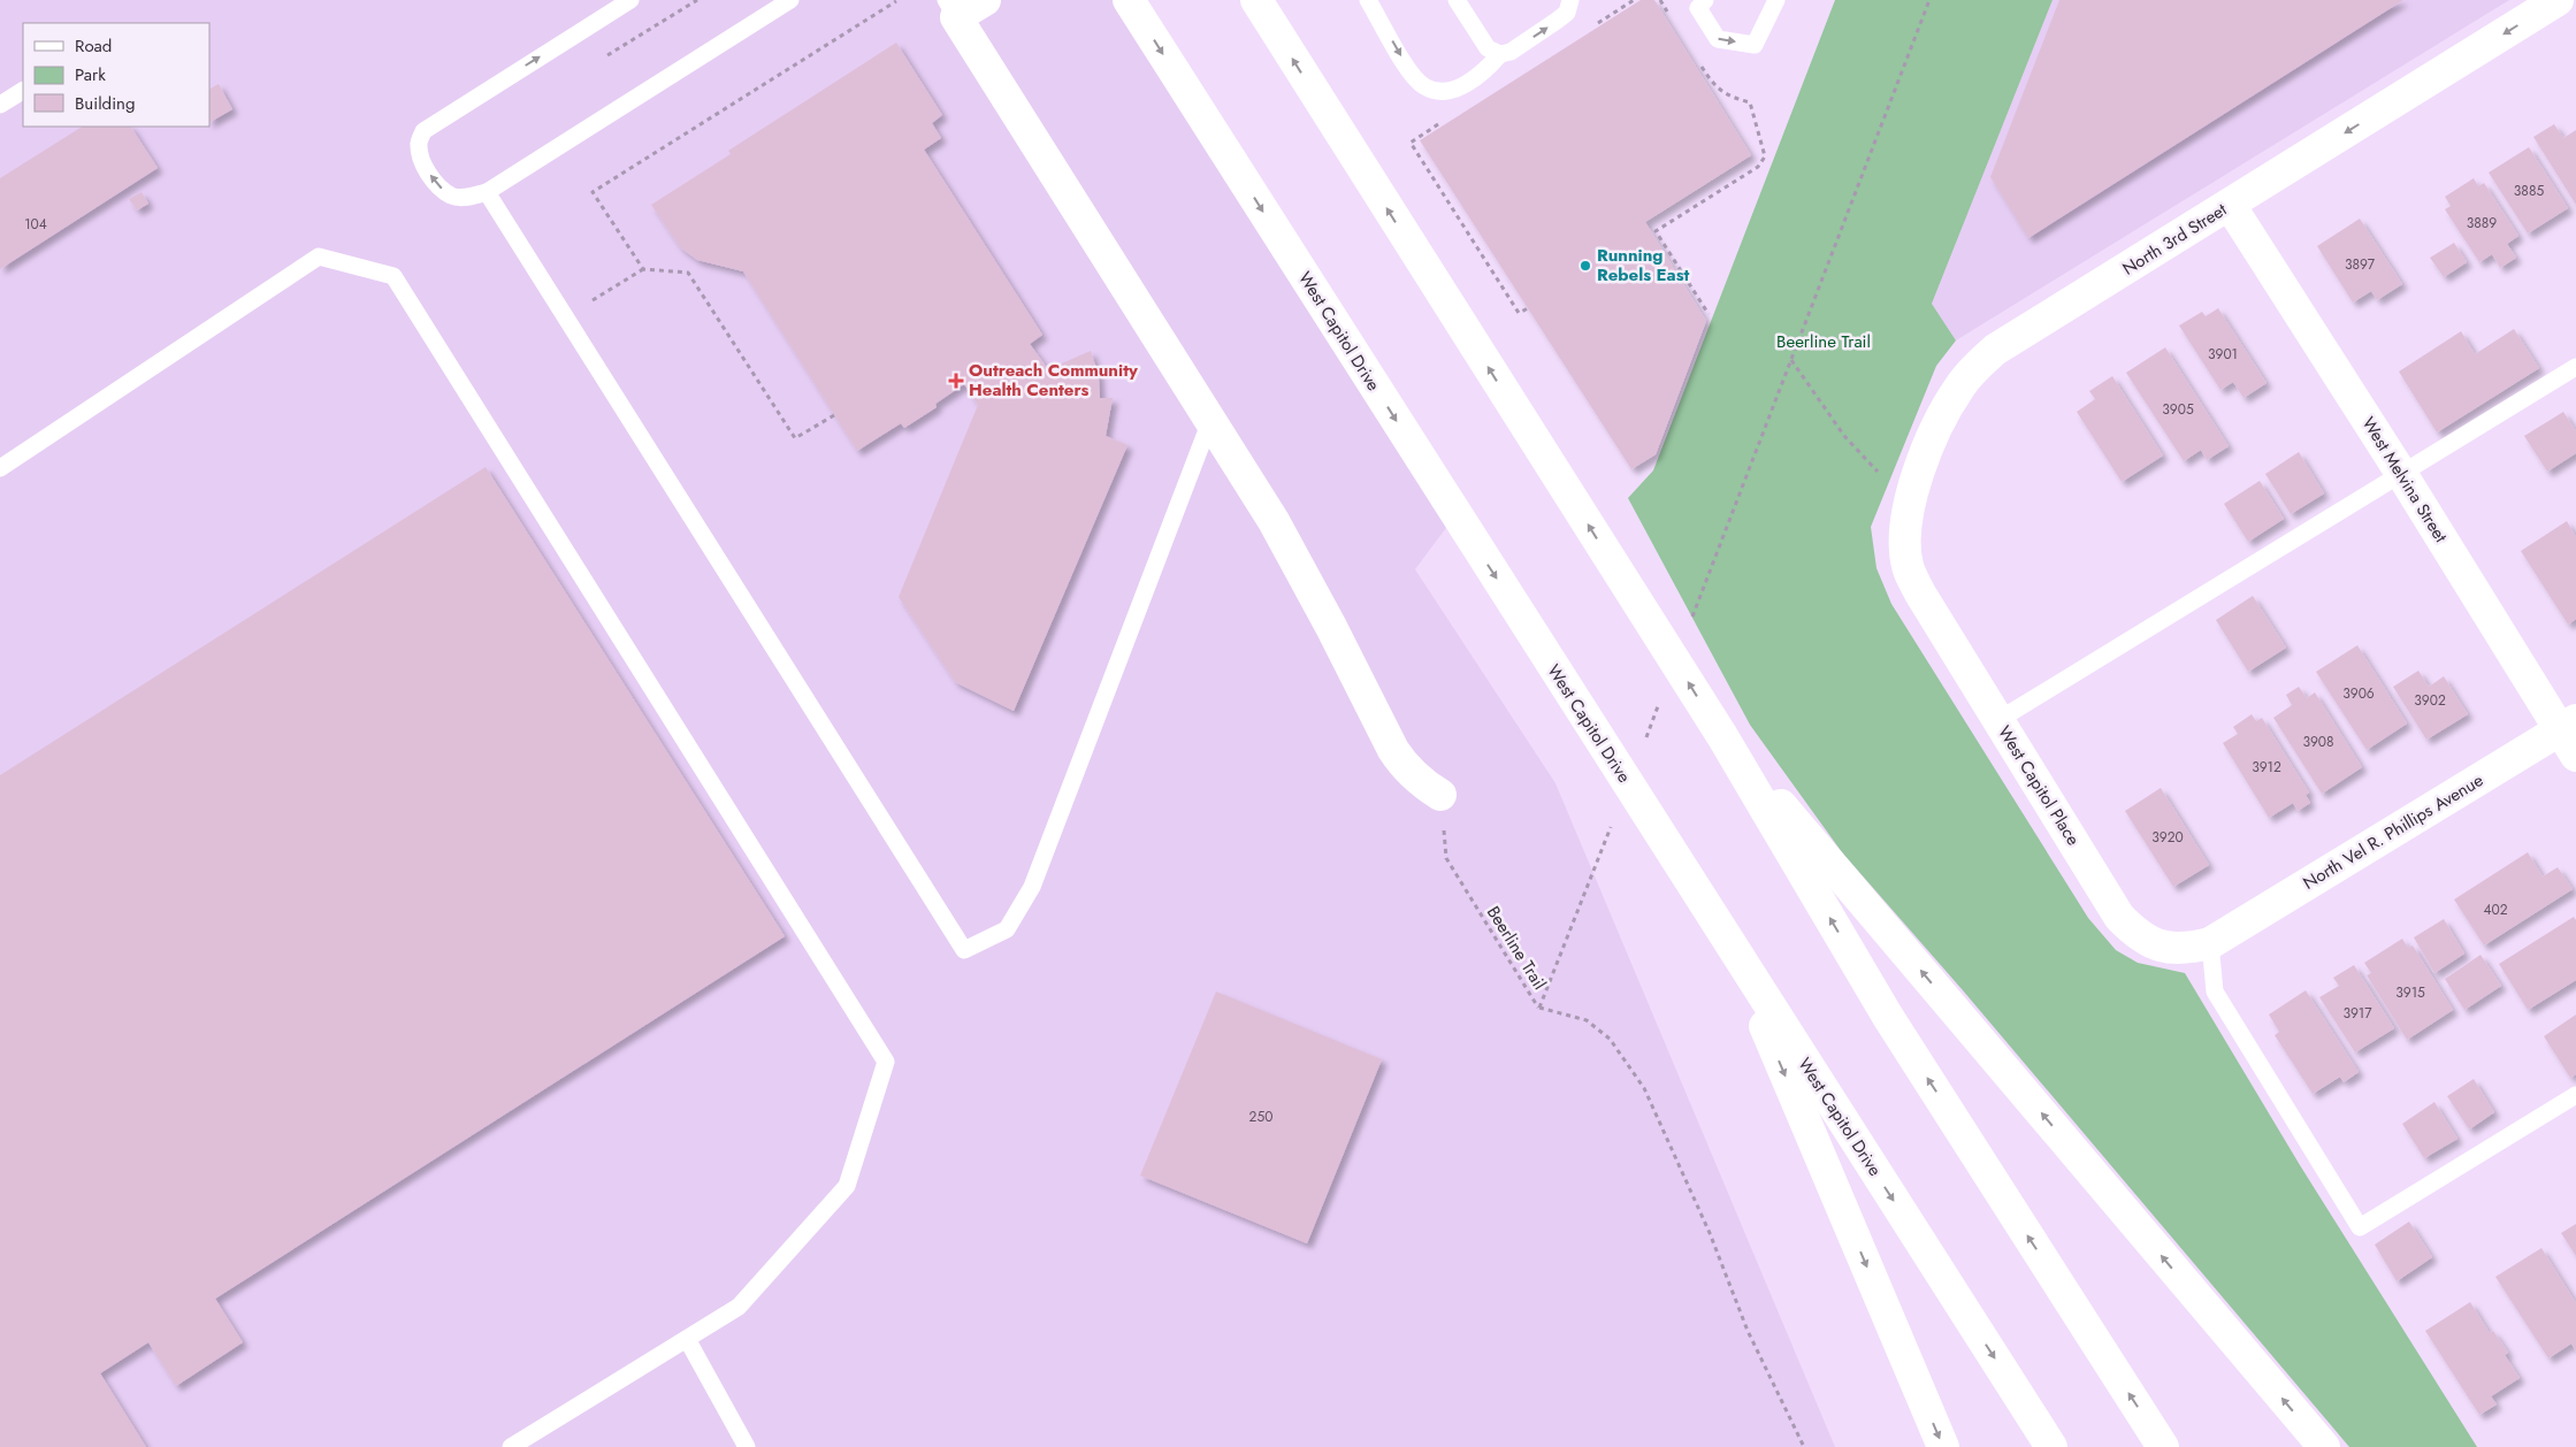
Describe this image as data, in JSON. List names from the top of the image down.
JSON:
{
  "streets": {
    "main road": [
      "North 3rd Street",
      "West Capitol Drive",
      "West Melvina Street",
      "West Capitol Place",
      "North Vel R. Phillips Avenue"
    ],
    "path": ["Beerline Trail"]
  },
  "crossings": [
    ["North 3rd Street", "West Melvina Street"],
    ["North 3rd Street", "West Capitol Place"],
    ["West Melvina Street", "North Vel R. Phillips Avenue"],
    ["West Capitol Place", "North Vel R. Phillips Avenue"]
  ],
  "one_way": ["North 3rd Street"],
  "parks": ["Beerline Trail"],
  "places": {
    "other": ["Running Rebels East"],
    "health": ["Outreach Community Health Centers"]
  },
  "house_numbers": [
    "3885",
    "3889",
    "104",
    "3897",
    "3901",
    "3905",
    "3906",
    "3902",
    "3908",
    "3912",
    "3920",
    "402",
    "3915",
    "3917",
    "250"
  ],
  "legend": ["Road", "Park", "Building"]
}
